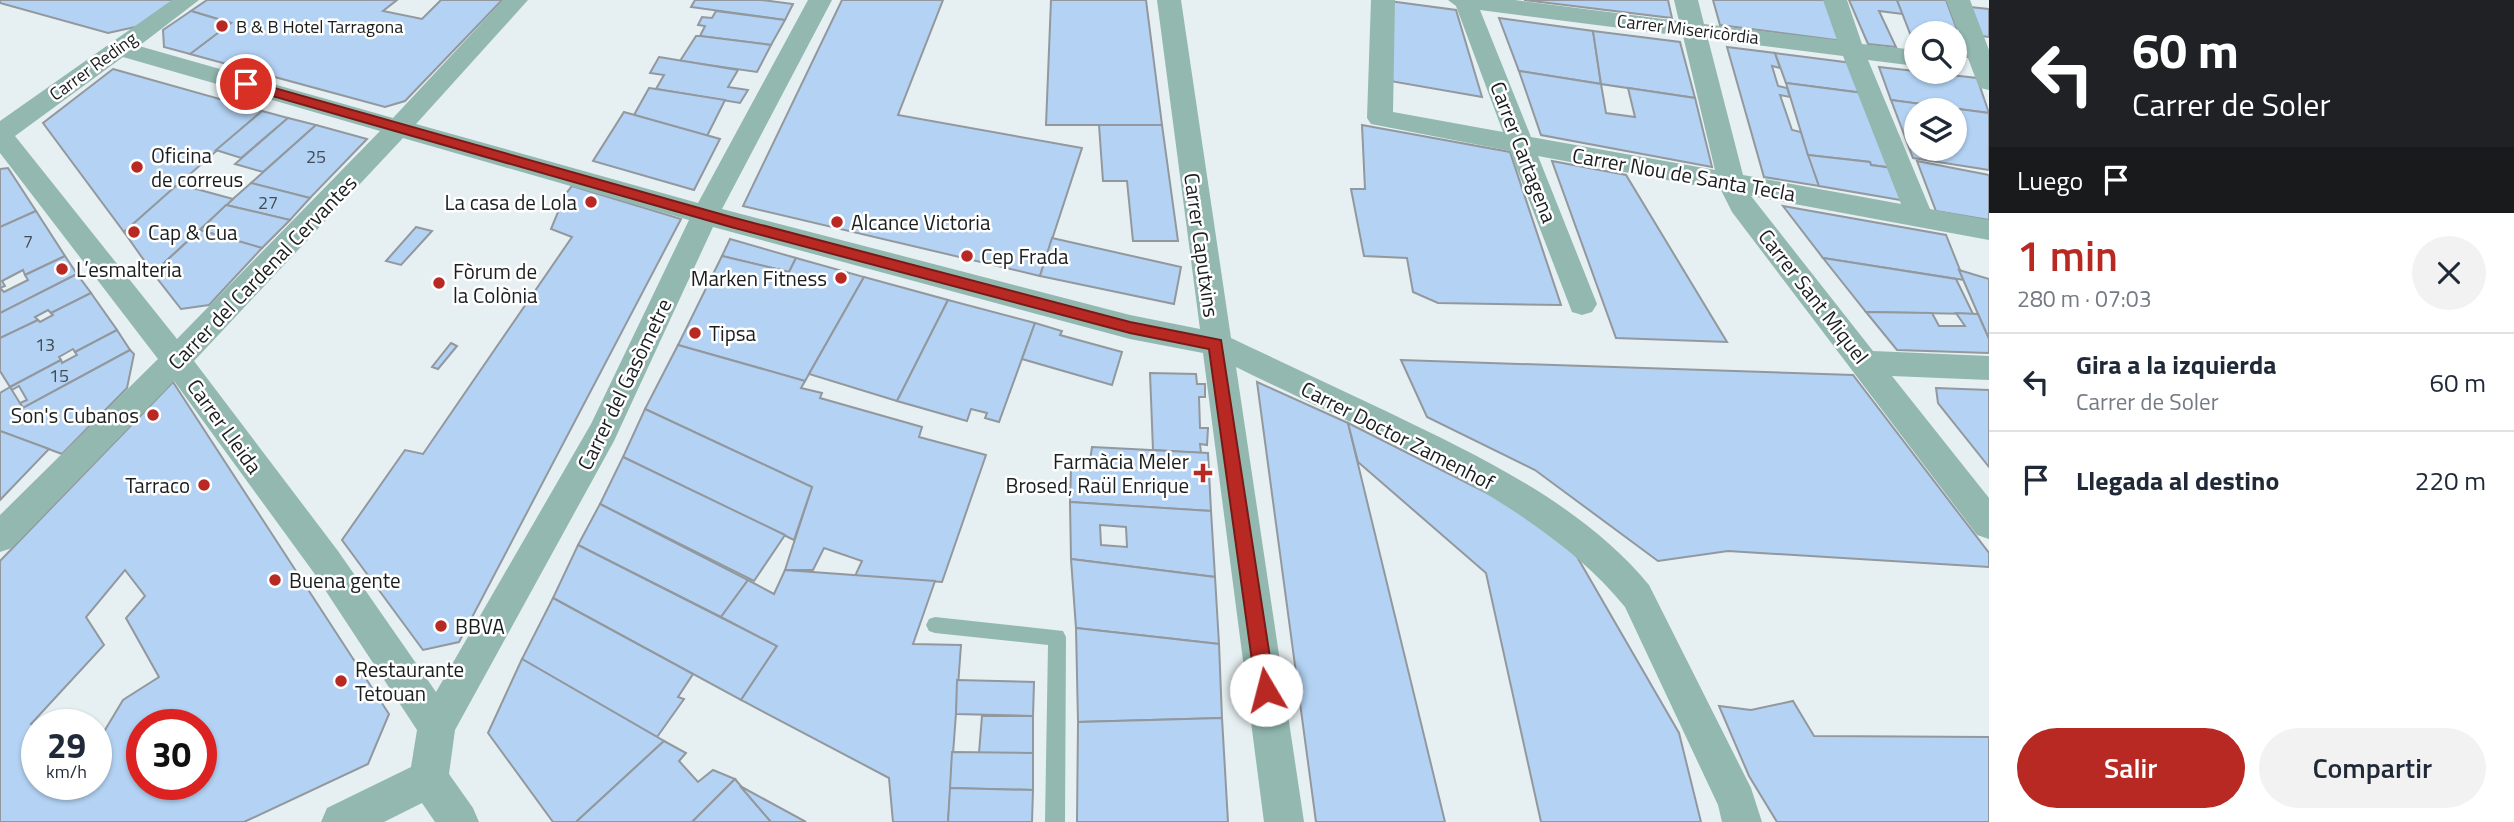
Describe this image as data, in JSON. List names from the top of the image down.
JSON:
{
  "streets": {
    "street": [
      "Carrer Misericòrdia",
      "Carrer Reding",
      "Carrer Cartagena",
      "Carrer Nou de Santa Tecla",
      "Carrer Caputxins",
      "Carrer del Cardenal Cervantes",
      "Carrer Sant Miquel",
      "Carrer del Gasòmetre",
      "Carrer Lleida",
      "Carrer Doctor Zamenhof"
    ]
  },
  "crossings": [
    ["Carrer Misericòrdia", "Carrer Cartagena"],
    ["Carrer Misericòrdia", "Carrer Sant Miquel"],
    ["Carrer Reding", "Carrer Lleida"],
    ["Carrer Reding", "Carrer Doctor Zamenhof"],
    ["Carrer Cartagena", "Carrer Nou de Santa Tecla"],
    ["Carrer Nou de Santa Tecla", "Carrer Sant Miquel"],
    ["Carrer Caputxins", "Carrer Doctor Zamenhof"],
    ["Carrer del Cardenal Cervantes", "Carrer Lleida"],
    ["Carrer del Cardenal Cervantes", "Carrer Doctor Zamenhof"],
    ["Carrer del Gasòmetre", "Carrer Lleida"],
    ["Carrer del Gasòmetre", "Carrer Doctor Zamenhof"]
  ],
  "places": {
    "other": [
      "B & B Hotel Tarragona",
      "Oficina de correus",
      "La casa de Lola",
      "Alcance Victoria",
      "Cap & Cua",
      "Cep Frada",
      "L’esmalteria",
      "Marken Fitness",
      "Fòrum de la Colònia",
      "Tipsa",
      "Son's Cubanos",
      "Tarraco",
      "Buena gente",
      "BBVA",
      "Restaurante Tetouan"
    ],
    "health": ["Farmàcia Meler Brosed, Raül Enrique"]
  },
  "house_numbers": [
    "25",
    "27",
    "7",
    "13",
    "15"
  ],
  "page": {
    "turn": ["60 m", "Carrer de Soler"],
    "then": "Luego",
    "heading": ["1 min", "280 m · 07:03"],
    "list": [
      {
        "name": "Gira a la izquierda",
        "note": "Carrer de Soler",
        "value": "60 m"
      },
      {
        "name": "Llegada al destino",
        "value": "220 m"
      }
    ],
    "speed": "29 km/h",
    "limit": "30",
    "buttons": ["Salir", "Compartir"]
  }
}
